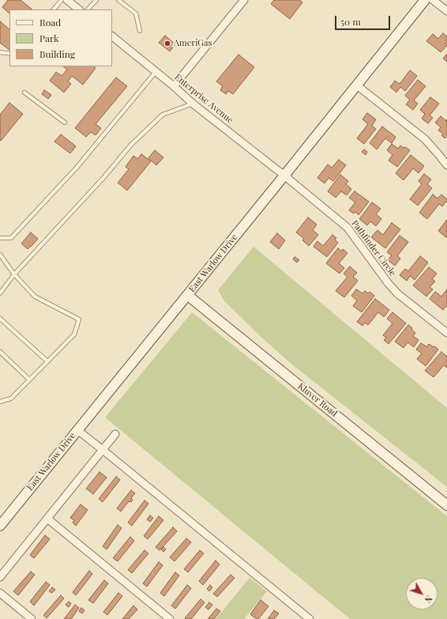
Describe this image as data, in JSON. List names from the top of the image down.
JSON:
{
  "streets": {
    "street": [
      "Enterprise Avenue",
      "Pathfinder Circle",
      "East Warlow Drive",
      "Kluver Road"
    ]
  },
  "crossings": [
    ["Enterprise Avenue", "Pathfinder Circle"],
    ["Enterprise Avenue", "East Warlow Drive"],
    ["Pathfinder Circle", "East Warlow Drive"],
    ["East Warlow Drive", "Kluver Road"]
  ],
  "places": ["AmeriGas"],
  "legend": ["Road", "Park", "Building"],
  "scale_bar": "50 m",
  "north": "bottom right"
}
